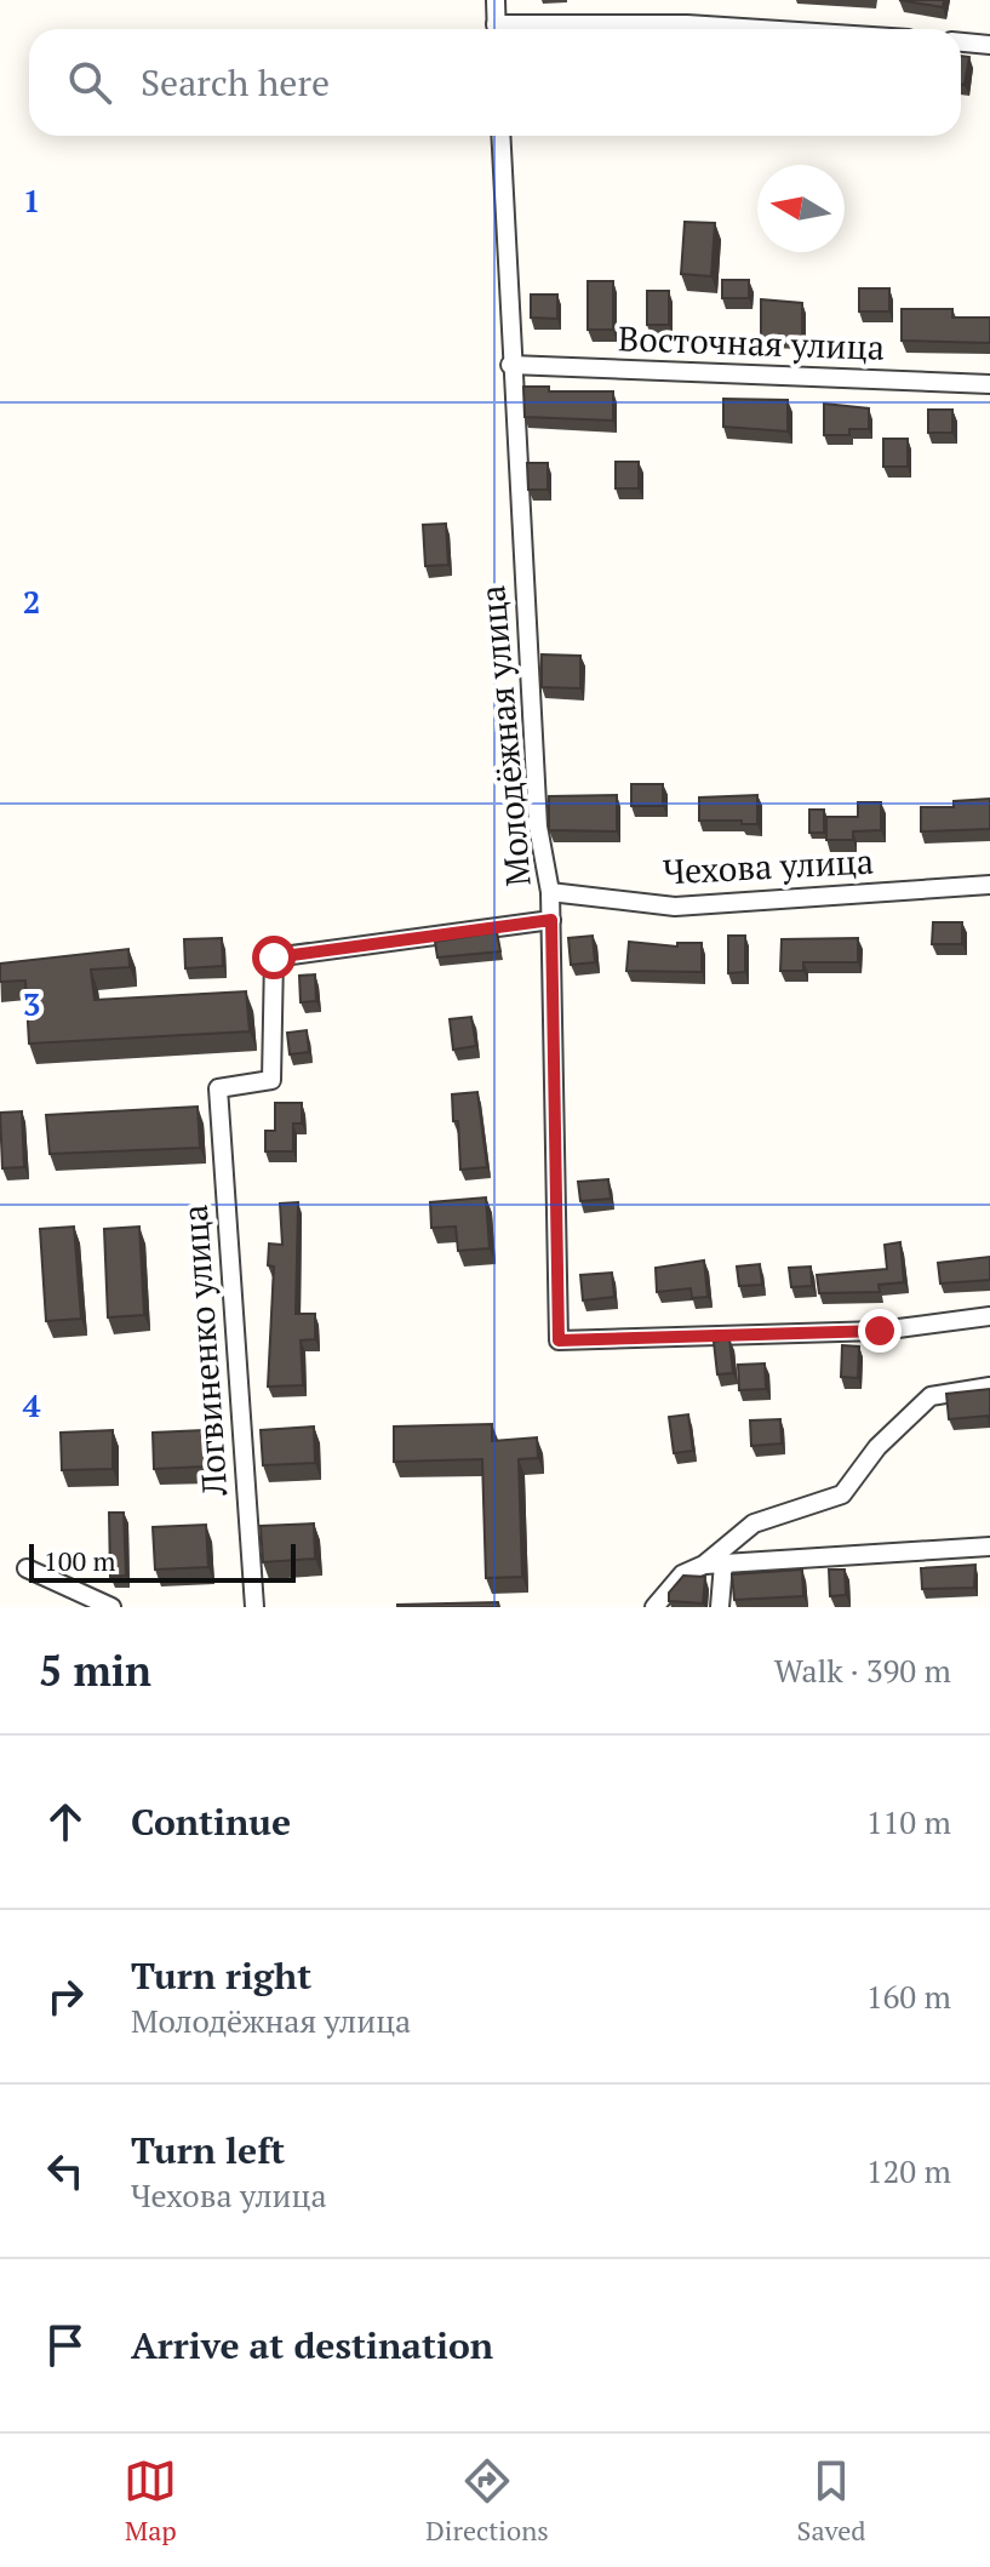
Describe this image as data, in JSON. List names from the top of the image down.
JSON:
{
  "streets": {
    "street": [
      "Восточная улица",
      "Молодёжная улица",
      "Чехова улица",
      "Логвиненко улица"
    ]
  },
  "crossings": [
    ["Восточная улица", "Молодёжная улица"],
    ["Молодёжная улица", "Чехова улица"],
    ["Молодёжная улица", "Логвиненко улица"]
  ],
  "scale_bar": "100 m",
  "north": "left",
  "page": {
    "search": "Search here",
    "scale": "100 m",
    "heading": ["5 min", "Walk · 390 m"],
    "list": [
      ["Continue", "110 m"],
      ["Turn right", "Молодёжная улица", "160 m"],
      ["Turn left", "Чехова улица", "120 m"],
      "Arrive at destination"
    ],
    "nav": ["Map", "Directions", "Saved"]
  },
  "grid": {
    "rows": [
      "1",
      "2",
      "3",
      "4"
    ]
  }
}
